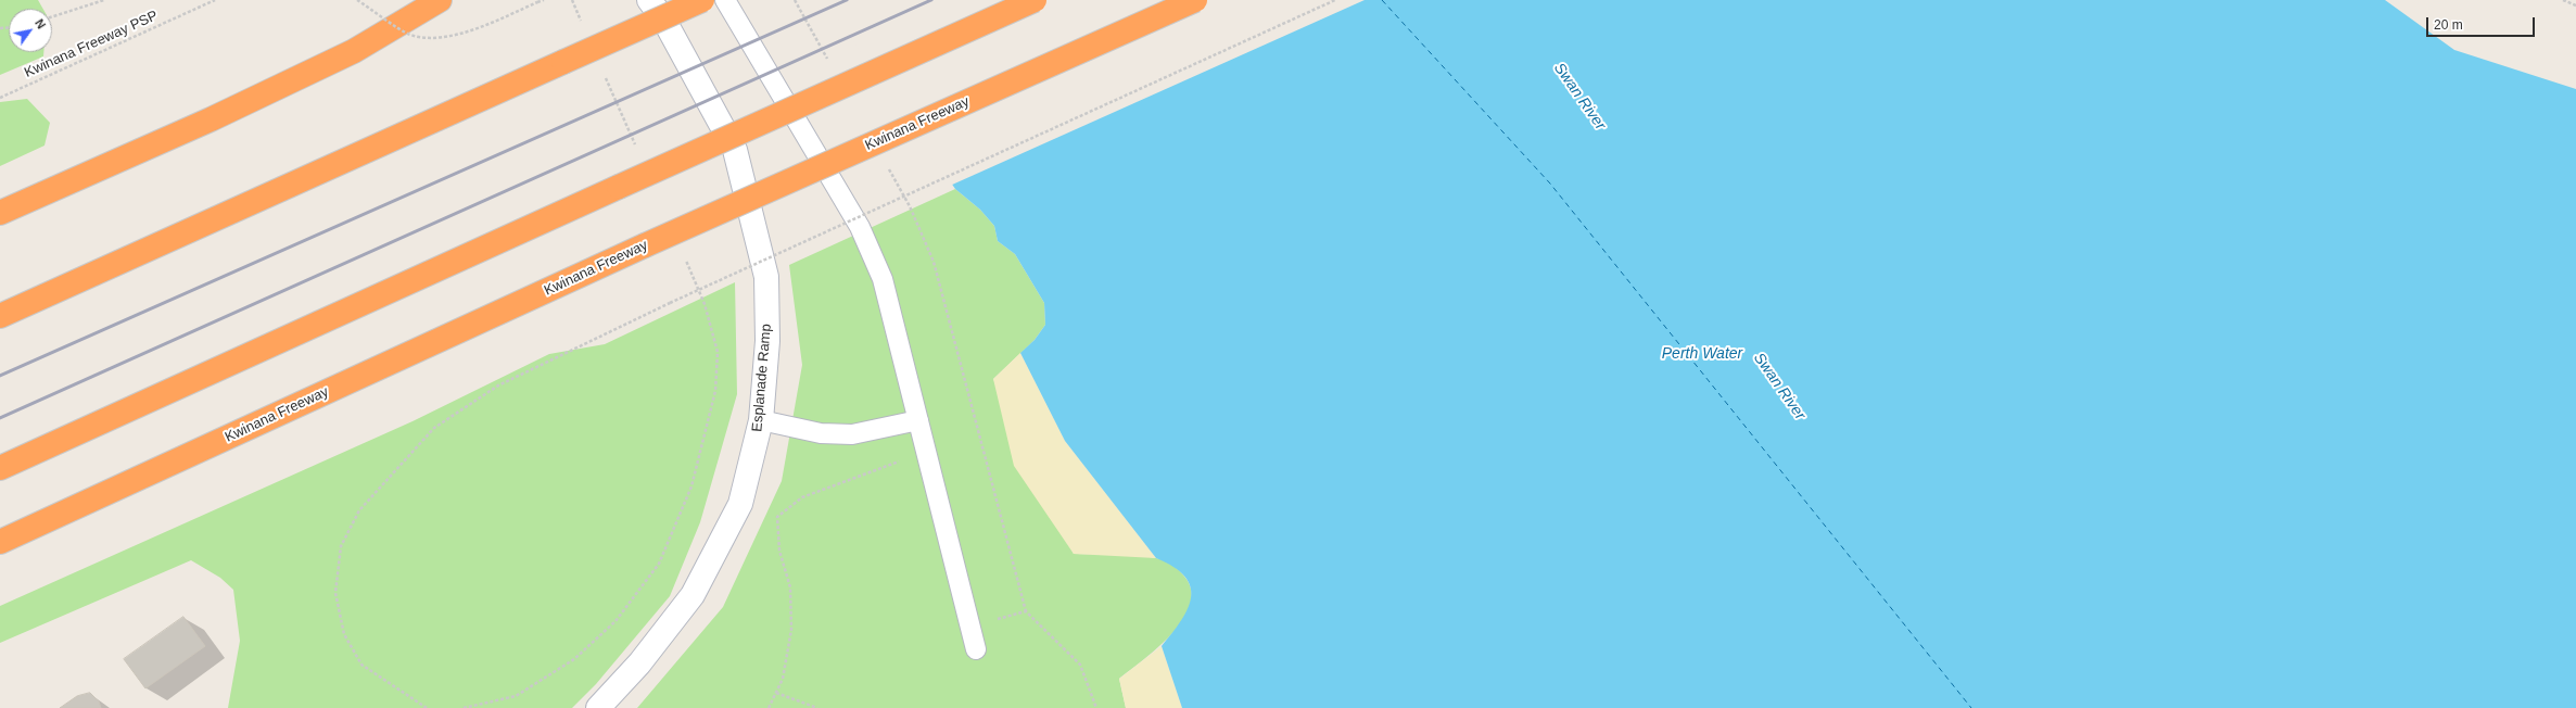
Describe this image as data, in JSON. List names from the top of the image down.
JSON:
{
  "streets": {
    "highway": ["Kwinana Freeway"],
    "street": ["Esplanade Ramp"],
    "path": ["Kwinana Freeway PSP"]
  },
  "water": ["Swan River", "Perth Water"],
  "scale_bar": "20 m",
  "north": "top right"
}
